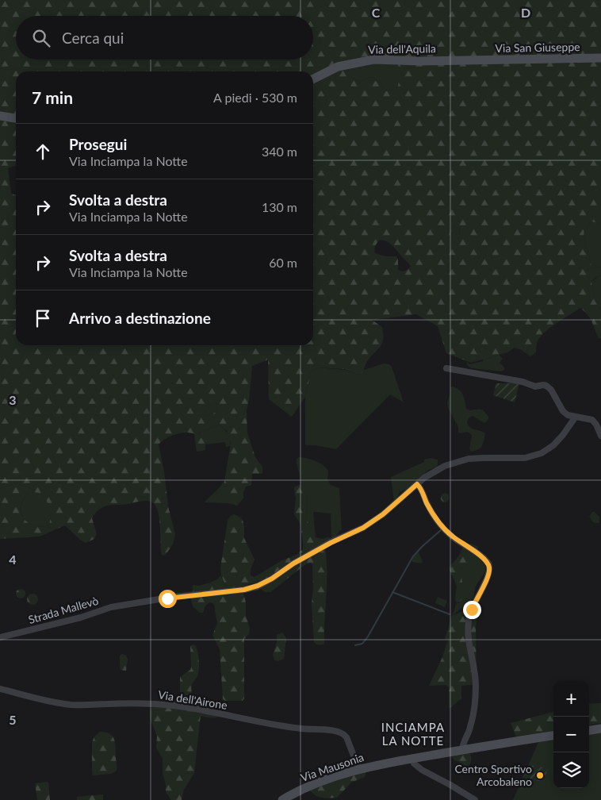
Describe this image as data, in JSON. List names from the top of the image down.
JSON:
{
  "streets": {
    "main road": ["Via San Giuseppe", "Via dell'Aquila", "Via Mausonia"],
    "street": ["Strada Mallevò", "Via dell'Airone"]
  },
  "crossings": [
    ["Via San Giuseppe", "Via dell'Aquila"],
    ["Via dell'Airone", "Via Mausonia"]
  ],
  "districts": ["INCIAMPA LA NOTTE"],
  "places": ["Centro Sportivo Arcobaleno"],
  "page": {
    "search": "Cerca qui",
    "heading": ["7 min", "A piedi · 530 m"],
    "list": [
      ["Prosegui", "Via Inciampa la Notte", "340 m"],
      ["Svolta a destra", "Via Inciampa la Notte", "130 m"],
      ["Svolta a destra", "Via Inciampa la Notte", "60 m"],
      "Arrivo a destinazione"
    ],
    "map_buttons": ["+", "−"]
  },
  "grid": {
    "columns": ["C", "D"],
    "rows": ["3", "4", "5"]
  }
}
